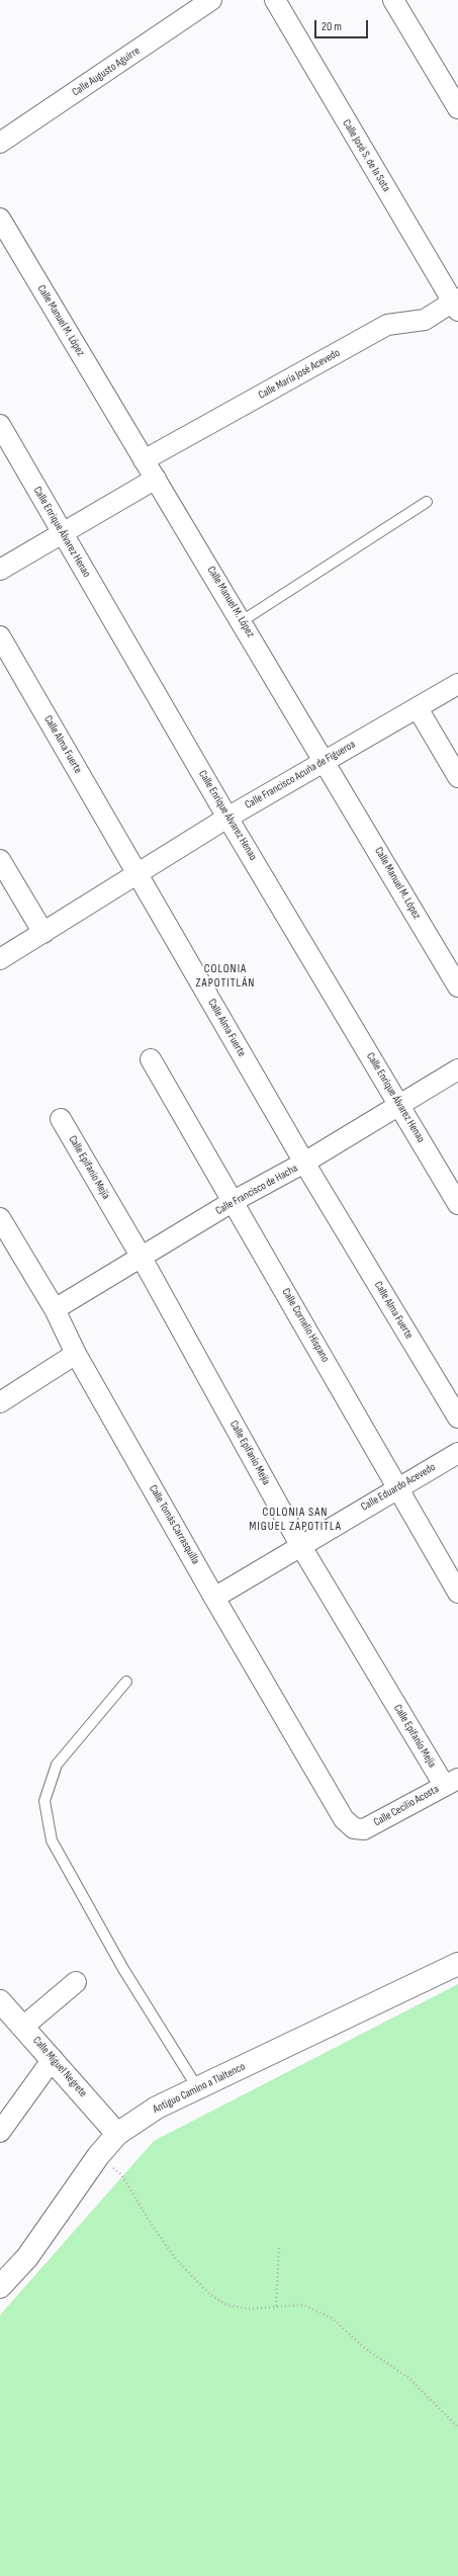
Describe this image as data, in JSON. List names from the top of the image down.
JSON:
{
  "streets": {
    "street": [
      "Calle Augusto Aguirre",
      "Calle José S. de la Sota",
      "Calle Manuel M. López",
      "Calle María José Acevedo",
      "Calle Enrique Álvarez Henao",
      "Calle Alma Fuerte",
      "Calle Francisco Acuña de Figueroa",
      "Calle Epifanio Mejía",
      "Calle Francisco de Hacha",
      "Calle Cornelio Hispano",
      "Calle Eduardo Acevedo",
      "Calle Tomás Carrasquilla",
      "Calle Cecilio Acosta",
      "Calle Miguel Negrete",
      "Antiguo Camino a Tlaltenco"
    ]
  },
  "crossings": [
    ["Calle José S. de la Sota", "Calle María José Acevedo"],
    ["Calle Manuel M. López", "Calle María José Acevedo"],
    ["Calle Manuel M. López", "Calle Francisco Acuña de Figueroa"],
    ["Calle Enrique Álvarez Henao", "Calle Francisco Acuña de Figueroa"],
    ["Calle Enrique Álvarez Henao", "Calle Francisco de Hacha"],
    ["Calle Alma Fuerte", "Calle Francisco Acuña de Figueroa"],
    ["Calle Alma Fuerte", "Calle Francisco de Hacha"],
    ["Calle Epifanio Mejía", "Calle Francisco de Hacha"],
    ["Calle Epifanio Mejía", "Calle Eduardo Acevedo"],
    ["Calle Epifanio Mejía", "Calle Cecilio Acosta"],
    ["Calle Francisco de Hacha", "Calle Cornelio Hispano"],
    ["Calle Francisco de Hacha", "Calle Tomás Carrasquilla"],
    ["Calle Cornelio Hispano", "Calle Eduardo Acevedo"],
    ["Calle Eduardo Acevedo", "Calle Tomás Carrasquilla"],
    ["Calle Tomás Carrasquilla", "Calle Cecilio Acosta"],
    ["Calle Miguel Negrete", "Antiguo Camino a Tlaltenco"]
  ],
  "districts": ["COLONIA ZAPOTITLÁN", "COLONIA SAN MIGUEL ZAPOTITLA"],
  "scale_bar": "20 m"
}
